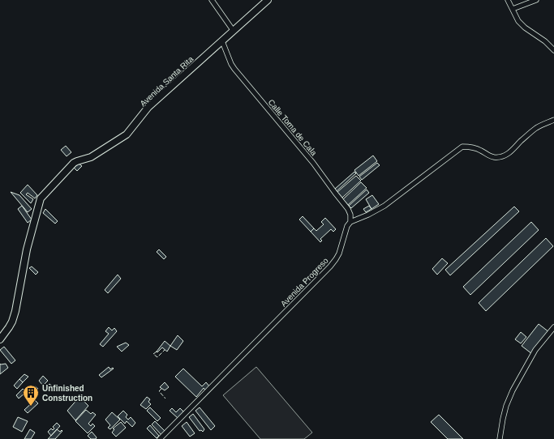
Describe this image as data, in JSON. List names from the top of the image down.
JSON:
{
  "streets": {
    "street": ["Avenida Santa Rita", "Calle Toma de Cala", "Avenida Progreso"]
  },
  "crossings": [
    ["Avenida Santa Rita", "Calle Toma de Cala"],
    ["Calle Toma de Cala", "Avenida Progreso"]
  ],
  "places": {
    "building": ["Unfinished Construction"]
  }
}
